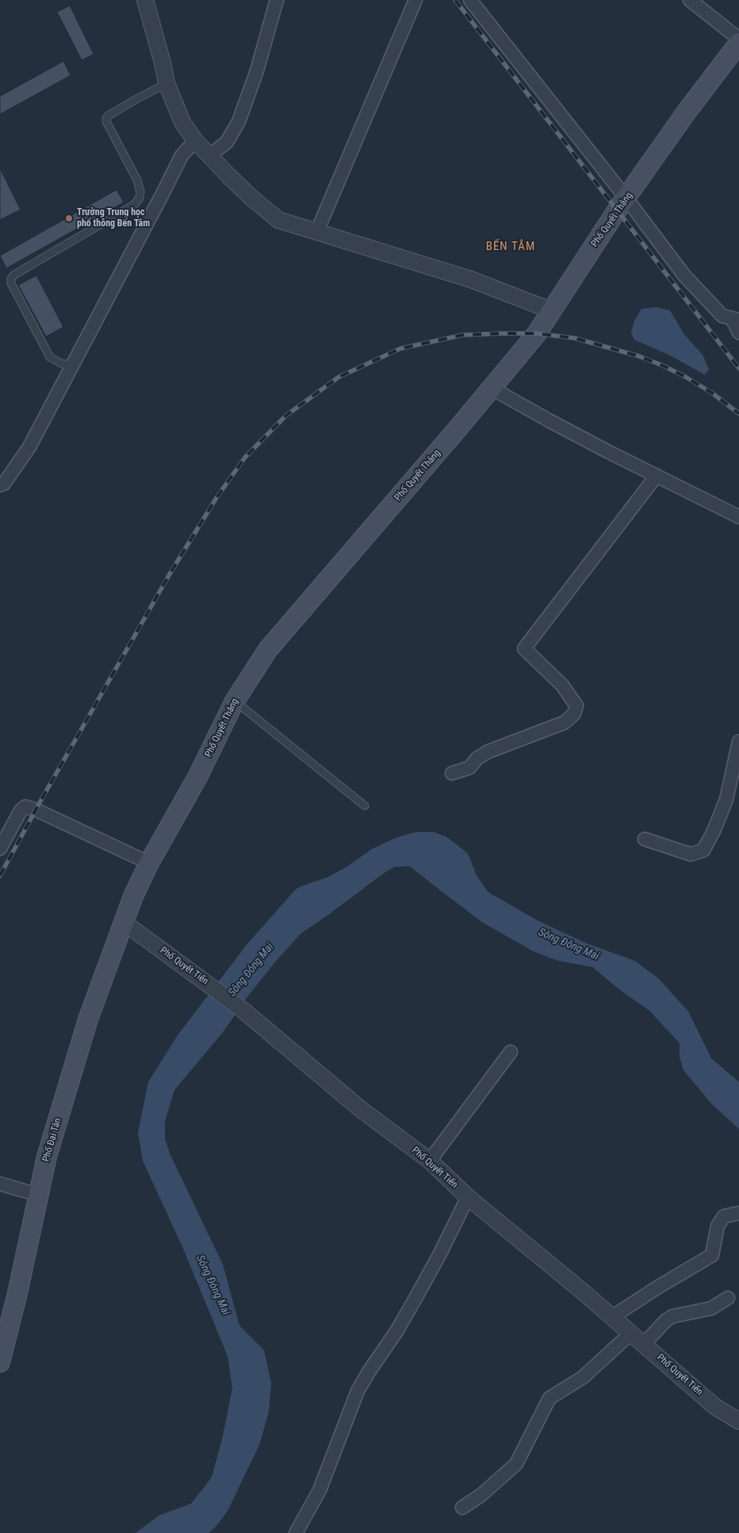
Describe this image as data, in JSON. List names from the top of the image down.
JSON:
{
  "streets": {
    "main road": ["Phố Quyết Thắng", "Phố Đại Tân"],
    "street": ["Phố Quyết Tiến"]
  },
  "crossings": [
    ["Phố Quyết Thắng", "Phố Quyết Tiến"],
    ["Phố Quyết Thắng", "Phố Đại Tân"],
    ["Phố Quyết Tiến", "Phố Đại Tân"]
  ],
  "districts": ["BẾN TẮM"],
  "water": ["Sông Đông Mai"],
  "places": ["Trường Trung học phổ thông Bến Tắm"]
}
